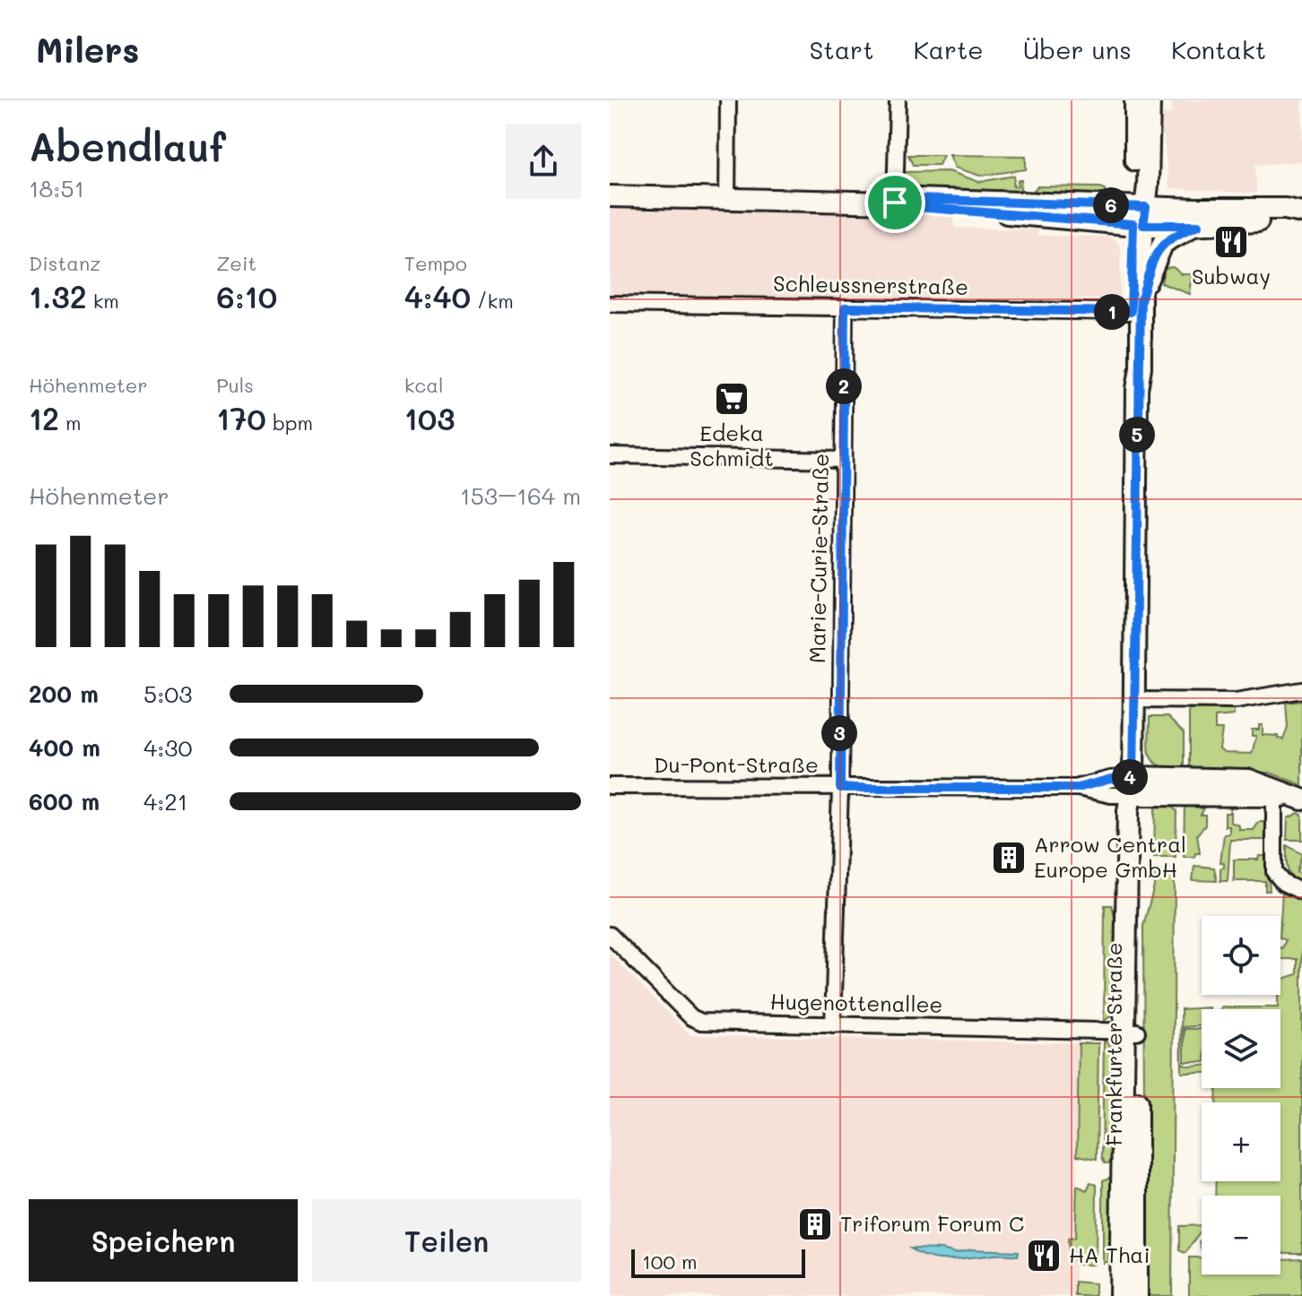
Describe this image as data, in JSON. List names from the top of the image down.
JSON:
{
  "streets": {
    "main road": ["Frankfurter Straße"],
    "street": [
      "Schleussnerstraße",
      "Marie-Curie-Straße",
      "Du-Pont-Straße",
      "Hugenottenallee"
    ]
  },
  "crossings": [
    ["Schleussnerstraße", "Marie-Curie-Straße"],
    ["Schleussnerstraße", "Frankfurter Straße"],
    ["Marie-Curie-Straße", "Du-Pont-Straße"],
    ["Marie-Curie-Straße", "Hugenottenallee"],
    ["Du-Pont-Straße", "Frankfurter Straße"],
    ["Hugenottenallee", "Frankfurter Straße"]
  ],
  "places": {
    "restaurant": ["Subway", "HA Thai"],
    "supermarket": ["Edeka Schmidt"],
    "building": ["Arrow Central Europe GmbH", "Triforum Forum C"]
  },
  "scale_bar": "100 m",
  "page": {
    "header": "Milers",
    "nav": [
      "Start",
      "Karte",
      "Über uns",
      "Kontakt"
    ],
    "heading": ["Abendlauf", "18:51"],
    "pins": [
      "6",
      "1",
      "2",
      "5",
      "3",
      "4"
    ],
    "stats": [
      ["Distanz", "1.32 km"],
      ["Zeit", "6:10"],
      ["Tempo", "4:40 /km"],
      ["Höhenmeter", "12 m"],
      ["Puls", "170 bpm"],
      ["kcal", "103"]
    ],
    "chart": ["Höhenmeter", "153–164 m"],
    "list": [
      {
        "name": "200 m",
        "note": "5:03"
      },
      {
        "name": "400 m",
        "note": "4:30"
      },
      {
        "name": "600 m",
        "note": "4:21"
      }
    ],
    "map_buttons": ["+", "−"],
    "buttons": ["Speichern", "Teilen"],
    "scale": "100 m"
  }
}
